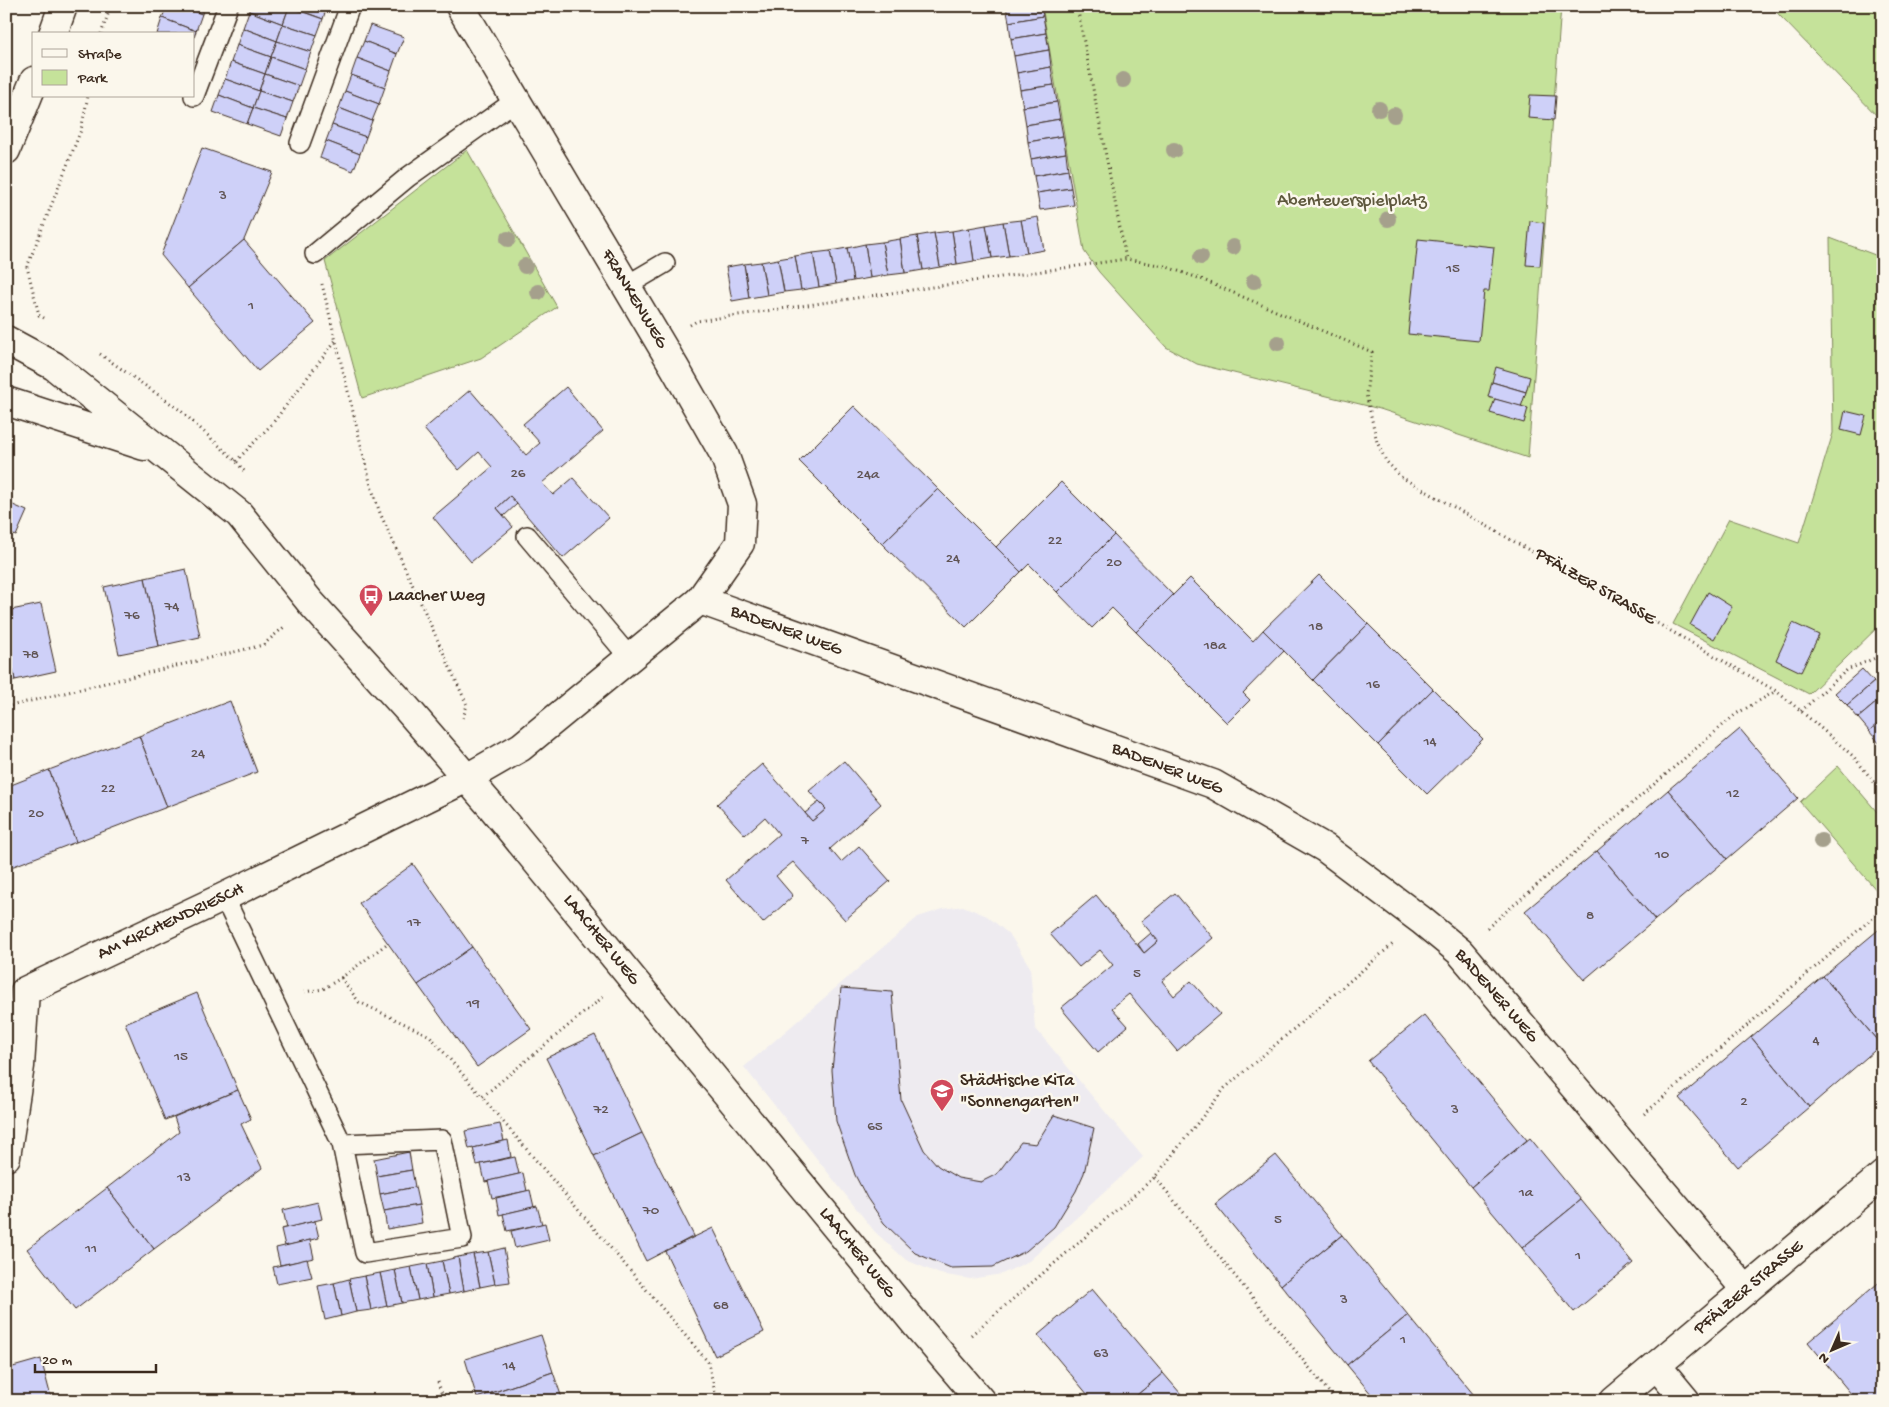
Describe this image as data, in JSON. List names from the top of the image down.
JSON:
{
  "streets": {
    "street": [
      "FRANKENWEG",
      "PFÄLZER STRASSE",
      "BADENER WEG",
      "AM KIRCHENDRIESCH",
      "LAACHER WEG"
    ]
  },
  "crossings": [
    ["FRANKENWEG", "BADENER WEG"],
    ["PFÄLZER STRASSE", "BADENER WEG"],
    ["AM KIRCHENDRIESCH", "LAACHER WEG"]
  ],
  "parks": ["Abenteuerspielplatz"],
  "places": {
    "bus stop": ["Laacher Weg"],
    "school or university": ["Städtische KiTa \"Sonnengarten\""]
  },
  "house_numbers": [
    "3",
    "15",
    "1",
    "26",
    "24a",
    "22",
    "24",
    "20",
    "74",
    "76",
    "18",
    "18a",
    "78",
    "16",
    "14",
    "24",
    "22",
    "12",
    "20",
    "7",
    "10",
    "8",
    "17",
    "5",
    "19",
    "4",
    "15",
    "2",
    "72",
    "3",
    "65",
    "13",
    "1a",
    "70",
    "5",
    "11",
    "1",
    "3",
    "68",
    "1",
    "63",
    "14"
  ],
  "legend": ["Straße", "Park"],
  "scale_bar": "20 m",
  "north": "bottom left"
}
